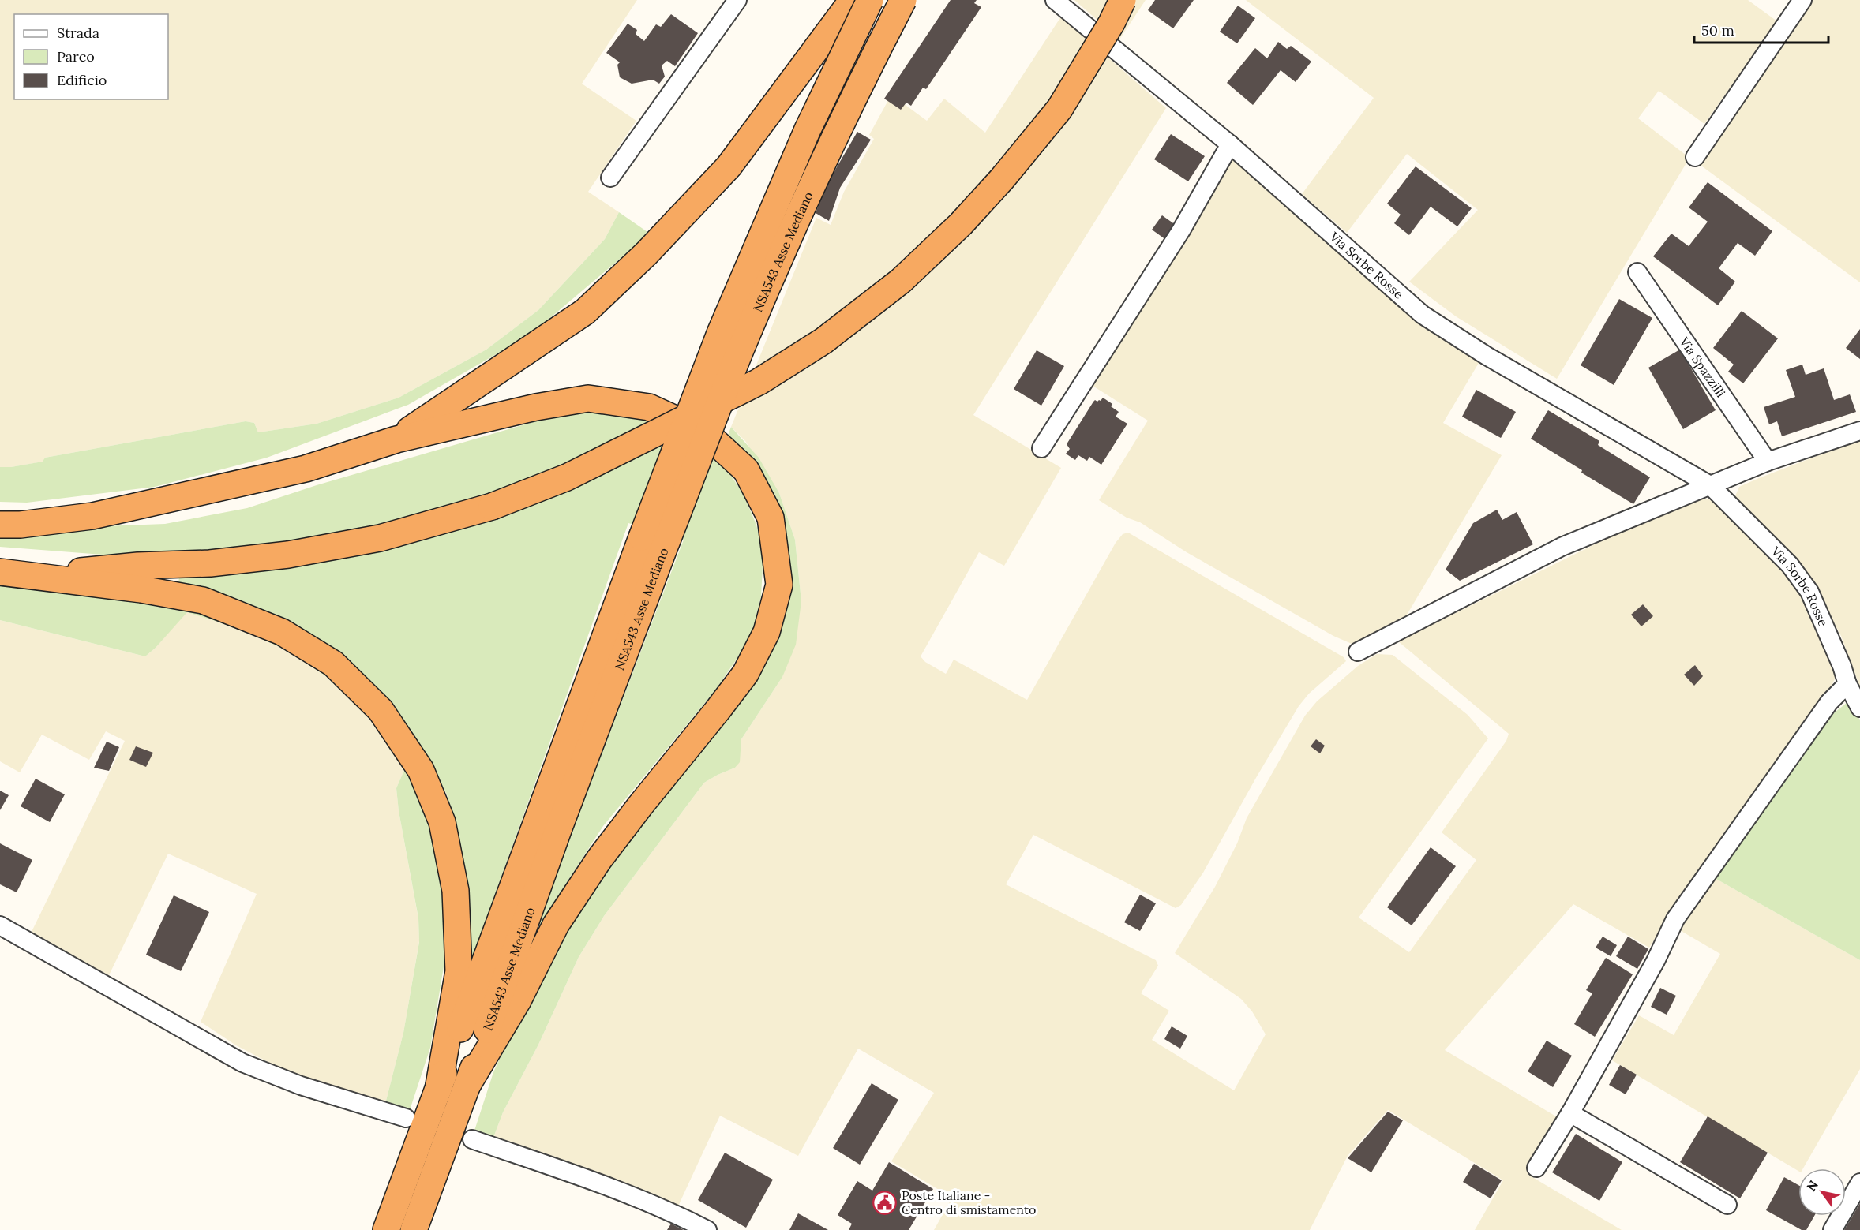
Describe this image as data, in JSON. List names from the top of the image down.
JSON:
{
  "streets": {
    "highway": ["NSA543 Asse Mediano"],
    "street": ["Via Sorbe Rosse", "Via Spazzilli"]
  },
  "places": {
    "public building": ["Poste Italiane - Centro di smistamento"]
  },
  "legend": ["Strada", "Parco", "Edificio"],
  "scale_bar": "50 m",
  "north": "top left"
}
